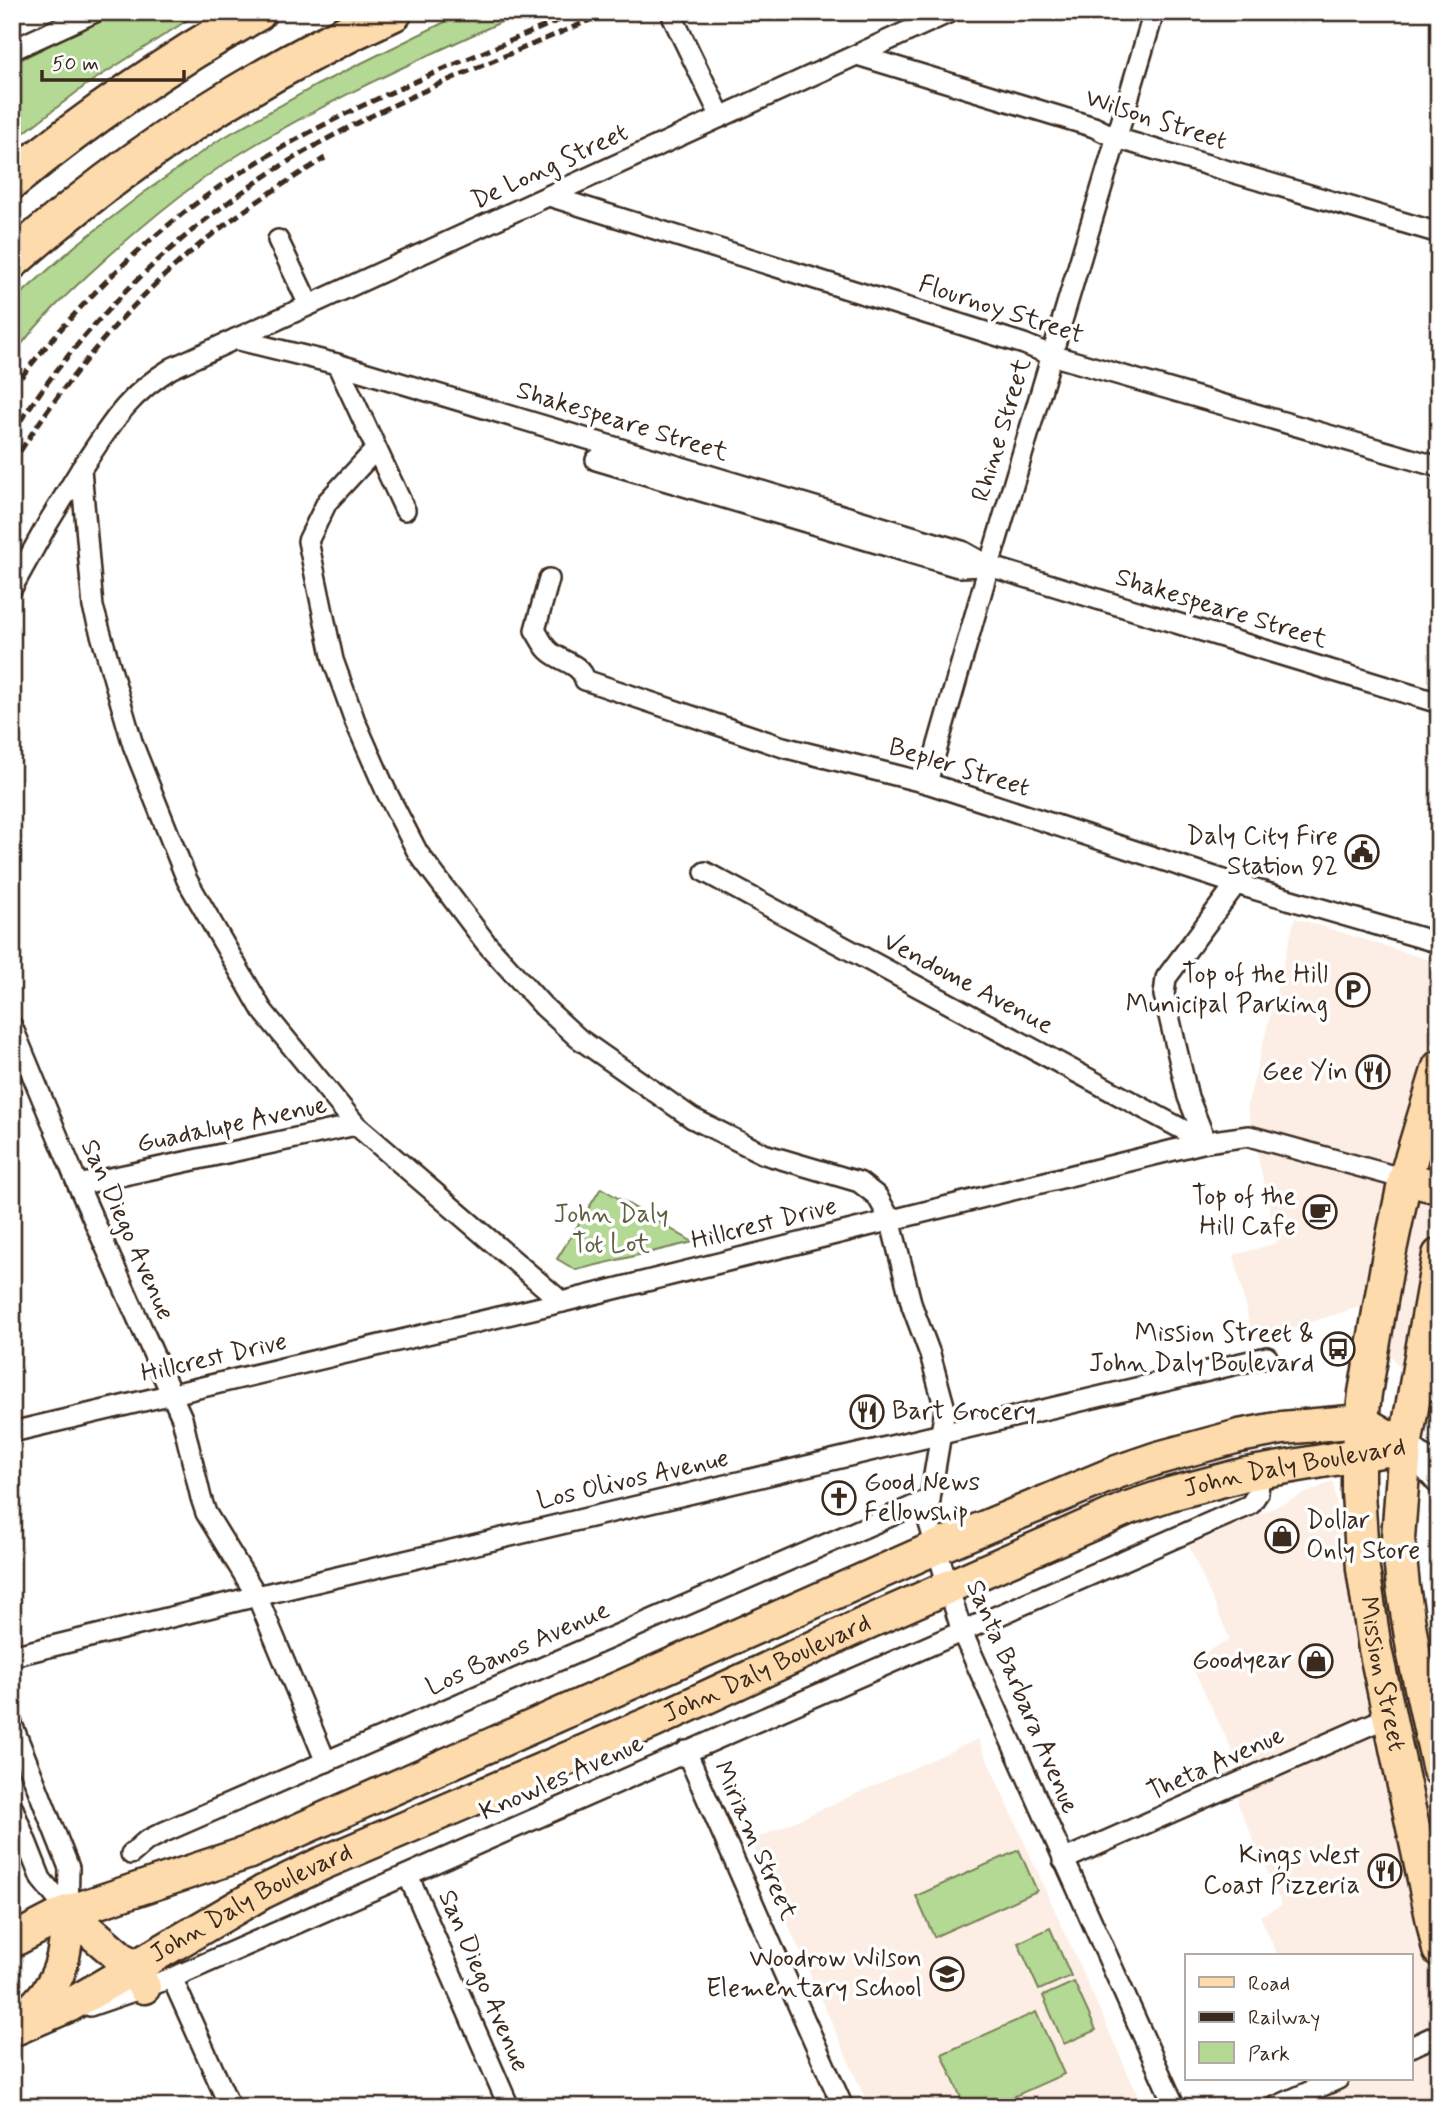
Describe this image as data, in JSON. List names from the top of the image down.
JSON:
{
  "streets": {
    "main road": ["John Daly Boulevard", "Mission Street"],
    "street": [
      "Wilson Street",
      "De Long Street",
      "Flournoy Street",
      "Shakespeare Street",
      "Rhine Street",
      "Bepler Street",
      "Vendome Avenue",
      "Guadalupe Avenue",
      "Hillcrest Drive",
      "San Diego Avenue",
      "Los Olivos Avenue",
      "Los Banos Avenue",
      "Santa Barbara Avenue",
      "Theta Avenue",
      "Knowles Avenue",
      "Miriam Street"
    ]
  },
  "crossings": [
    ["Wilson Street", "De Long Street"],
    ["Wilson Street", "Rhine Street"],
    ["De Long Street", "Flournoy Street"],
    ["De Long Street", "Shakespeare Street"],
    ["Flournoy Street", "Rhine Street"],
    ["Shakespeare Street", "Rhine Street"],
    ["Rhine Street", "Bepler Street"],
    ["Vendome Avenue", "Hillcrest Drive"],
    ["Guadalupe Avenue", "San Diego Avenue"],
    ["Hillcrest Drive", "San Diego Avenue"],
    ["Hillcrest Drive", "Mission Street"],
    ["Hillcrest Drive", "Santa Barbara Avenue"],
    ["San Diego Avenue", "Los Olivos Avenue"],
    ["San Diego Avenue", "Los Banos Avenue"],
    ["San Diego Avenue", "Knowles Avenue"],
    ["John Daly Boulevard", "Mission Street"],
    ["John Daly Boulevard", "Santa Barbara Avenue"],
    ["John Daly Boulevard", "Knowles Avenue"],
    ["Los Olivos Avenue", "Santa Barbara Avenue"],
    ["Los Banos Avenue", "Santa Barbara Avenue"],
    ["Mission Street", "Theta Avenue"],
    ["Santa Barbara Avenue", "Theta Avenue"],
    ["Santa Barbara Avenue", "Knowles Avenue"],
    ["Knowles Avenue", "Miriam Street"]
  ],
  "parks": ["John Daly Tot Lot"],
  "places": {
    "public building": ["Daly City Fire Station 92"],
    "parking": ["Top of the Hill Municipal Parking"],
    "restaurant": ["Gee Yin", "Bart Grocery", "Kings West Coast Pizzeria"],
    "cafe": ["Top of the Hill Cafe"],
    "bus stop": ["Mission Street & John Daly Boulevard"],
    "church": ["Good News Fellowship"],
    "shop": ["Dollar Only Store", "Goodyear"],
    "school or university": ["Woodrow Wilson Elementary School"]
  },
  "legend": ["Road", "Railway", "Park"],
  "scale_bar": "50 m"
}
